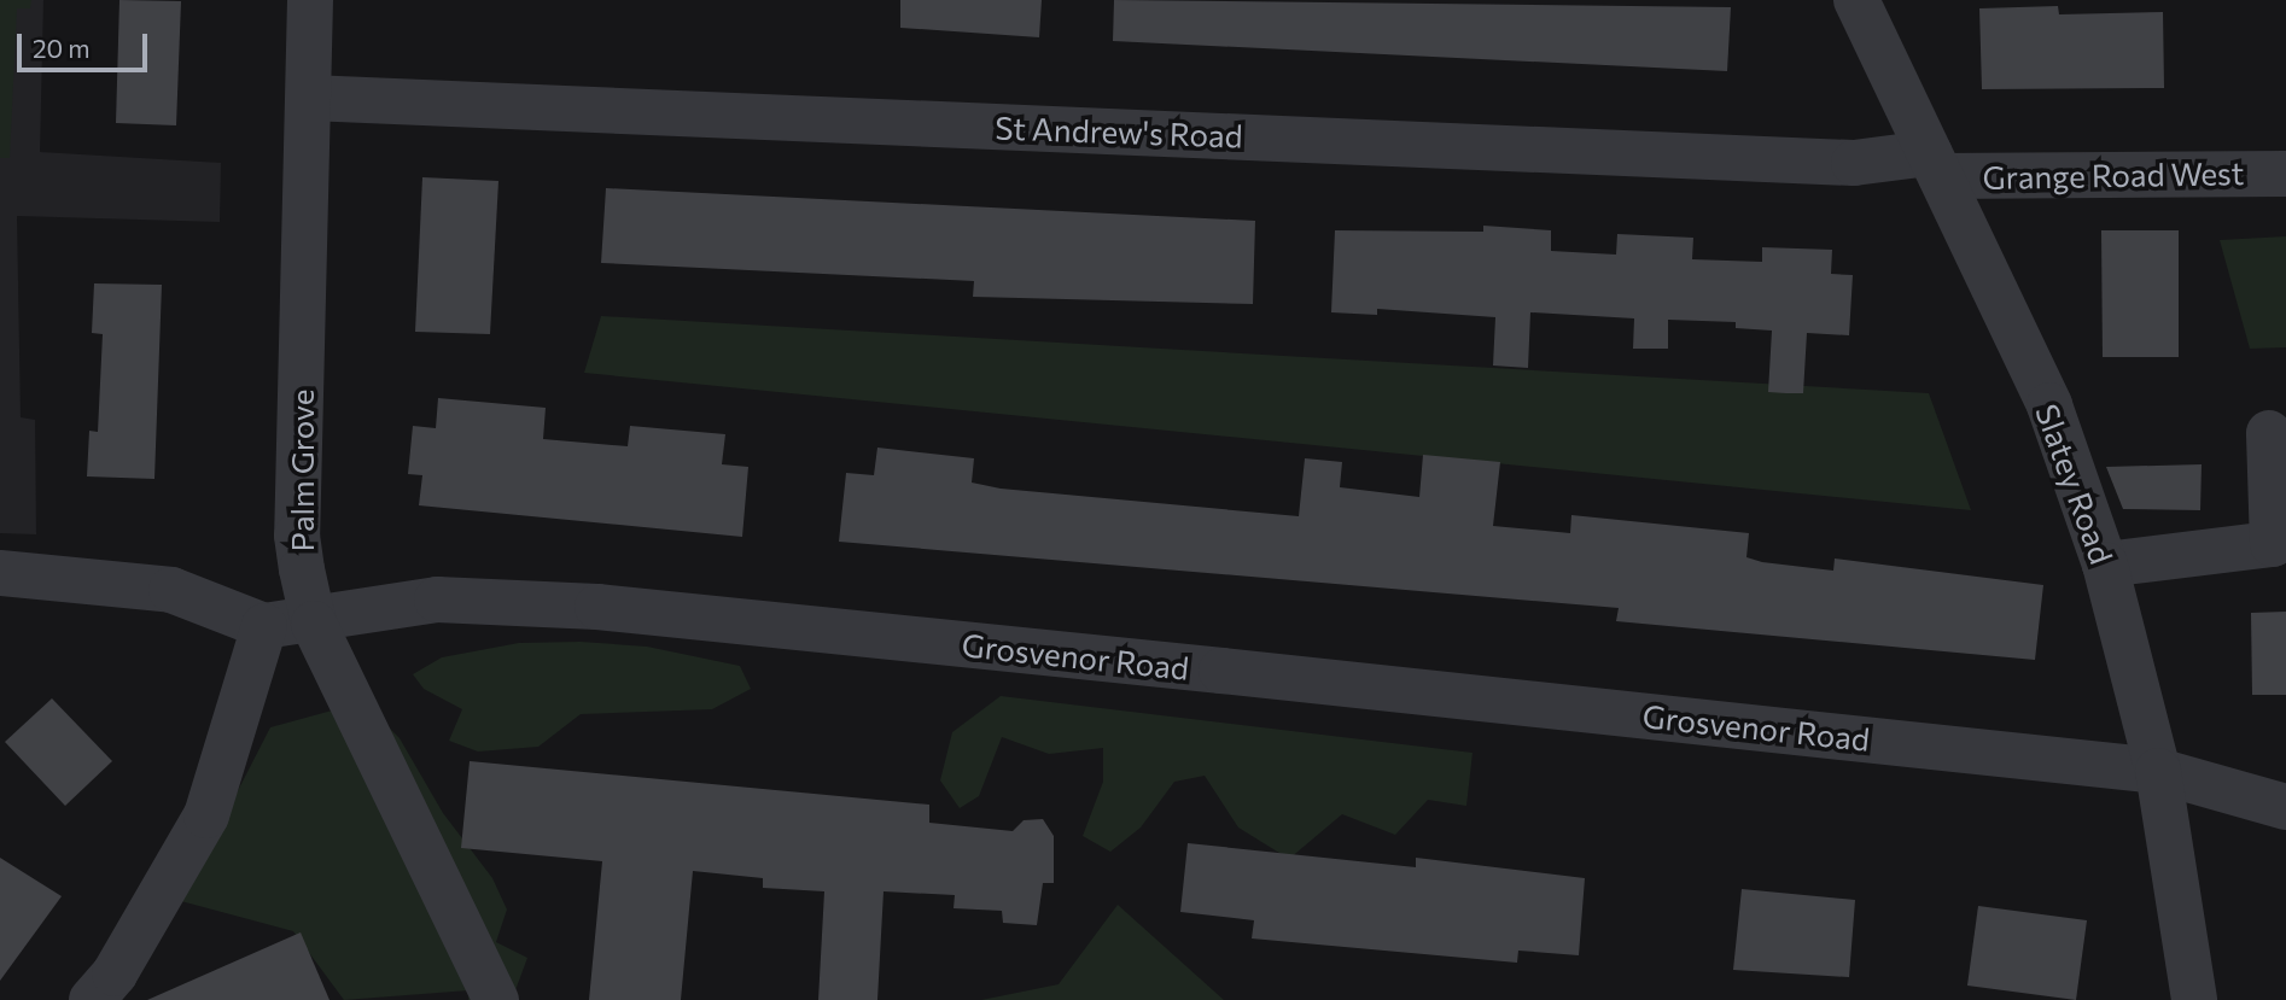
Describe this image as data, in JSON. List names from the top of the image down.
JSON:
{
  "streets": {
    "street": [
      "St Andrew's Road",
      "Grange Road West",
      "Palm Grove",
      "Slatey Road",
      "Grosvenor Road"
    ]
  },
  "crossings": [
    ["St Andrew's Road", "Grange Road West"],
    ["St Andrew's Road", "Palm Grove"],
    ["St Andrew's Road", "Slatey Road"],
    ["Grange Road West", "Slatey Road"],
    ["Palm Grove", "Grosvenor Road"],
    ["Slatey Road", "Grosvenor Road"]
  ],
  "scale_bar": "20 m"
}
